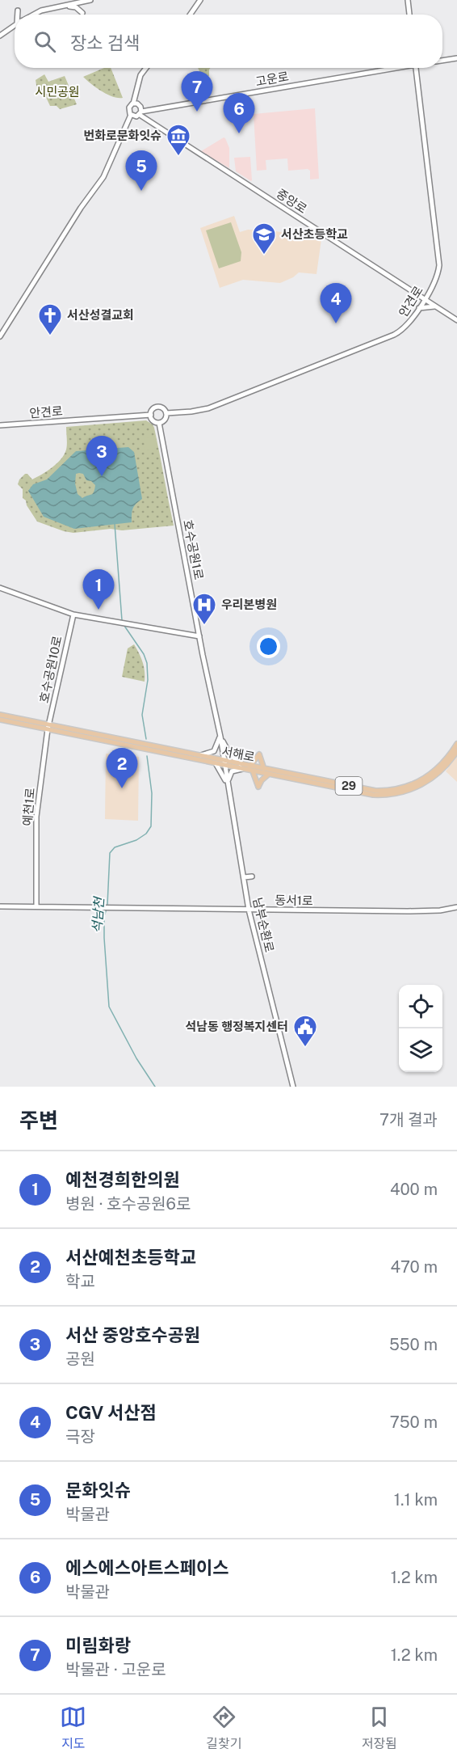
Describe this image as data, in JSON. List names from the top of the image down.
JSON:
{
  "streets": {
    "main road": ["서해로", "29"],
    "street": [
      "고운로",
      "중앙로",
      "안견로",
      "호수공원1로",
      "호수공원10로",
      "예천1로",
      "동서1로",
      "남부순환로"
    ]
  },
  "crossings": [
    ["고운로", "중앙로"],
    ["중앙로", "안견로"],
    ["안견로", "호수공원1로"],
    ["호수공원1로", "서해로"],
    ["호수공원1로", "남부순환로"],
    ["호수공원10로", "서해로"],
    ["호수공원10로", "예천1로"],
    ["서해로", "예천1로"],
    ["서해로", "남부순환로"],
    ["예천1로", "동서1로"],
    ["동서1로", "남부순환로"]
  ],
  "water": ["석남천"],
  "parks": ["시민공원"],
  "places": {
    "museum": ["번화로문화잇슈"],
    "school or university": ["서산초등학교"],
    "church": ["서산성결교회"],
    "hospital": ["우리본병원"],
    "public building": ["석남동 행정복지센터"]
  },
  "page": {
    "search": "장소 검색",
    "pins": [
      "7",
      "6",
      "5",
      "4",
      "3",
      "1",
      "2"
    ],
    "heading": ["주변", "7개 결과"],
    "list": [
      {
        "mark": "1",
        "name": "예천경희한의원",
        "note": "병원 · 호수공원6로",
        "value": "400 m"
      },
      {
        "mark": "2",
        "name": "서산예천초등학교",
        "note": "학교",
        "value": "470 m"
      },
      {
        "mark": "3",
        "name": "서산 중앙호수공원",
        "note": "공원",
        "value": "550 m"
      },
      {
        "mark": "4",
        "name": "CGV 서산점",
        "note": "극장",
        "value": "750 m"
      },
      {
        "mark": "5",
        "name": "문화잇슈",
        "note": "박물관",
        "value": "1.1 km"
      },
      {
        "mark": "6",
        "name": "에스에스아트스페이스",
        "note": "박물관",
        "value": "1.2 km"
      },
      {
        "mark": "7",
        "name": "미림화랑",
        "note": "박물관 · 고운로",
        "value": "1.2 km"
      }
    ],
    "nav": ["지도", "길찾기", "저장됨"]
  }
}
